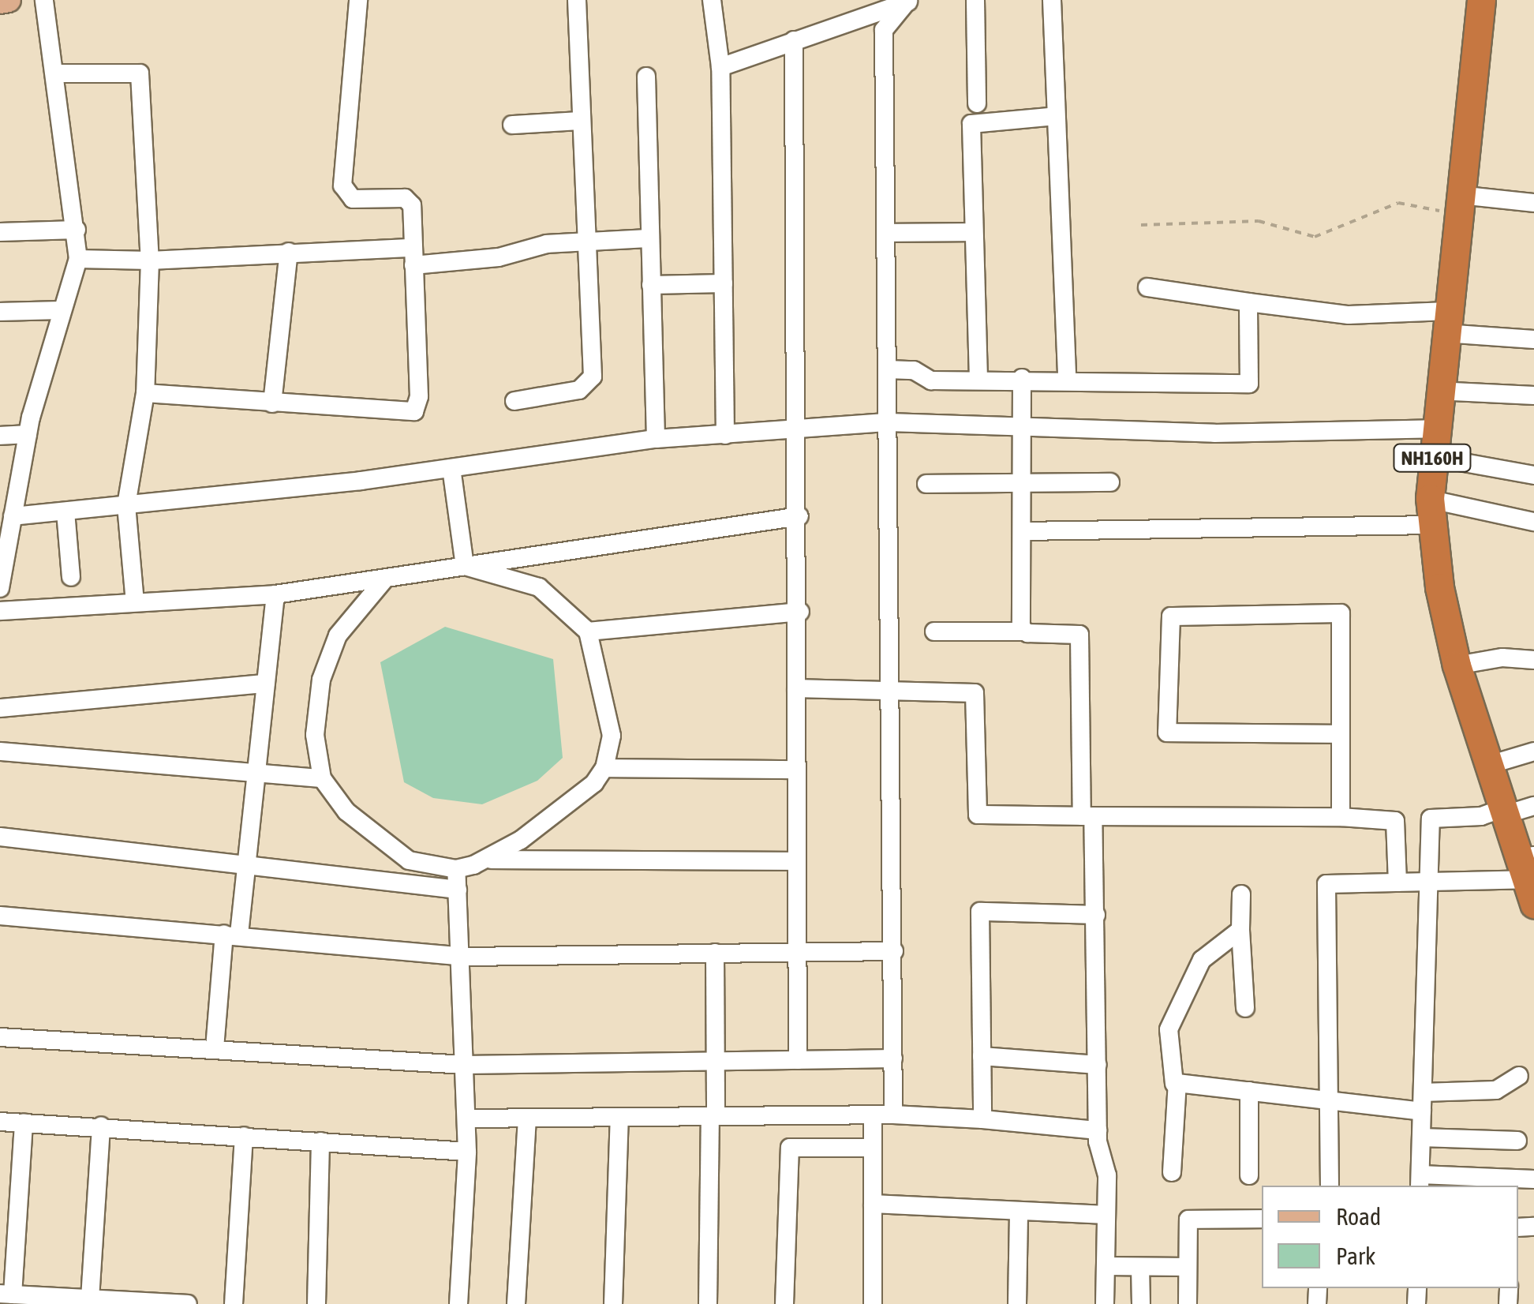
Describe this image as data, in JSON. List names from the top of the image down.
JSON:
{
  "streets": {
    "highway": ["NH160H"]
  },
  "legend": ["Road", "Park"]
}
